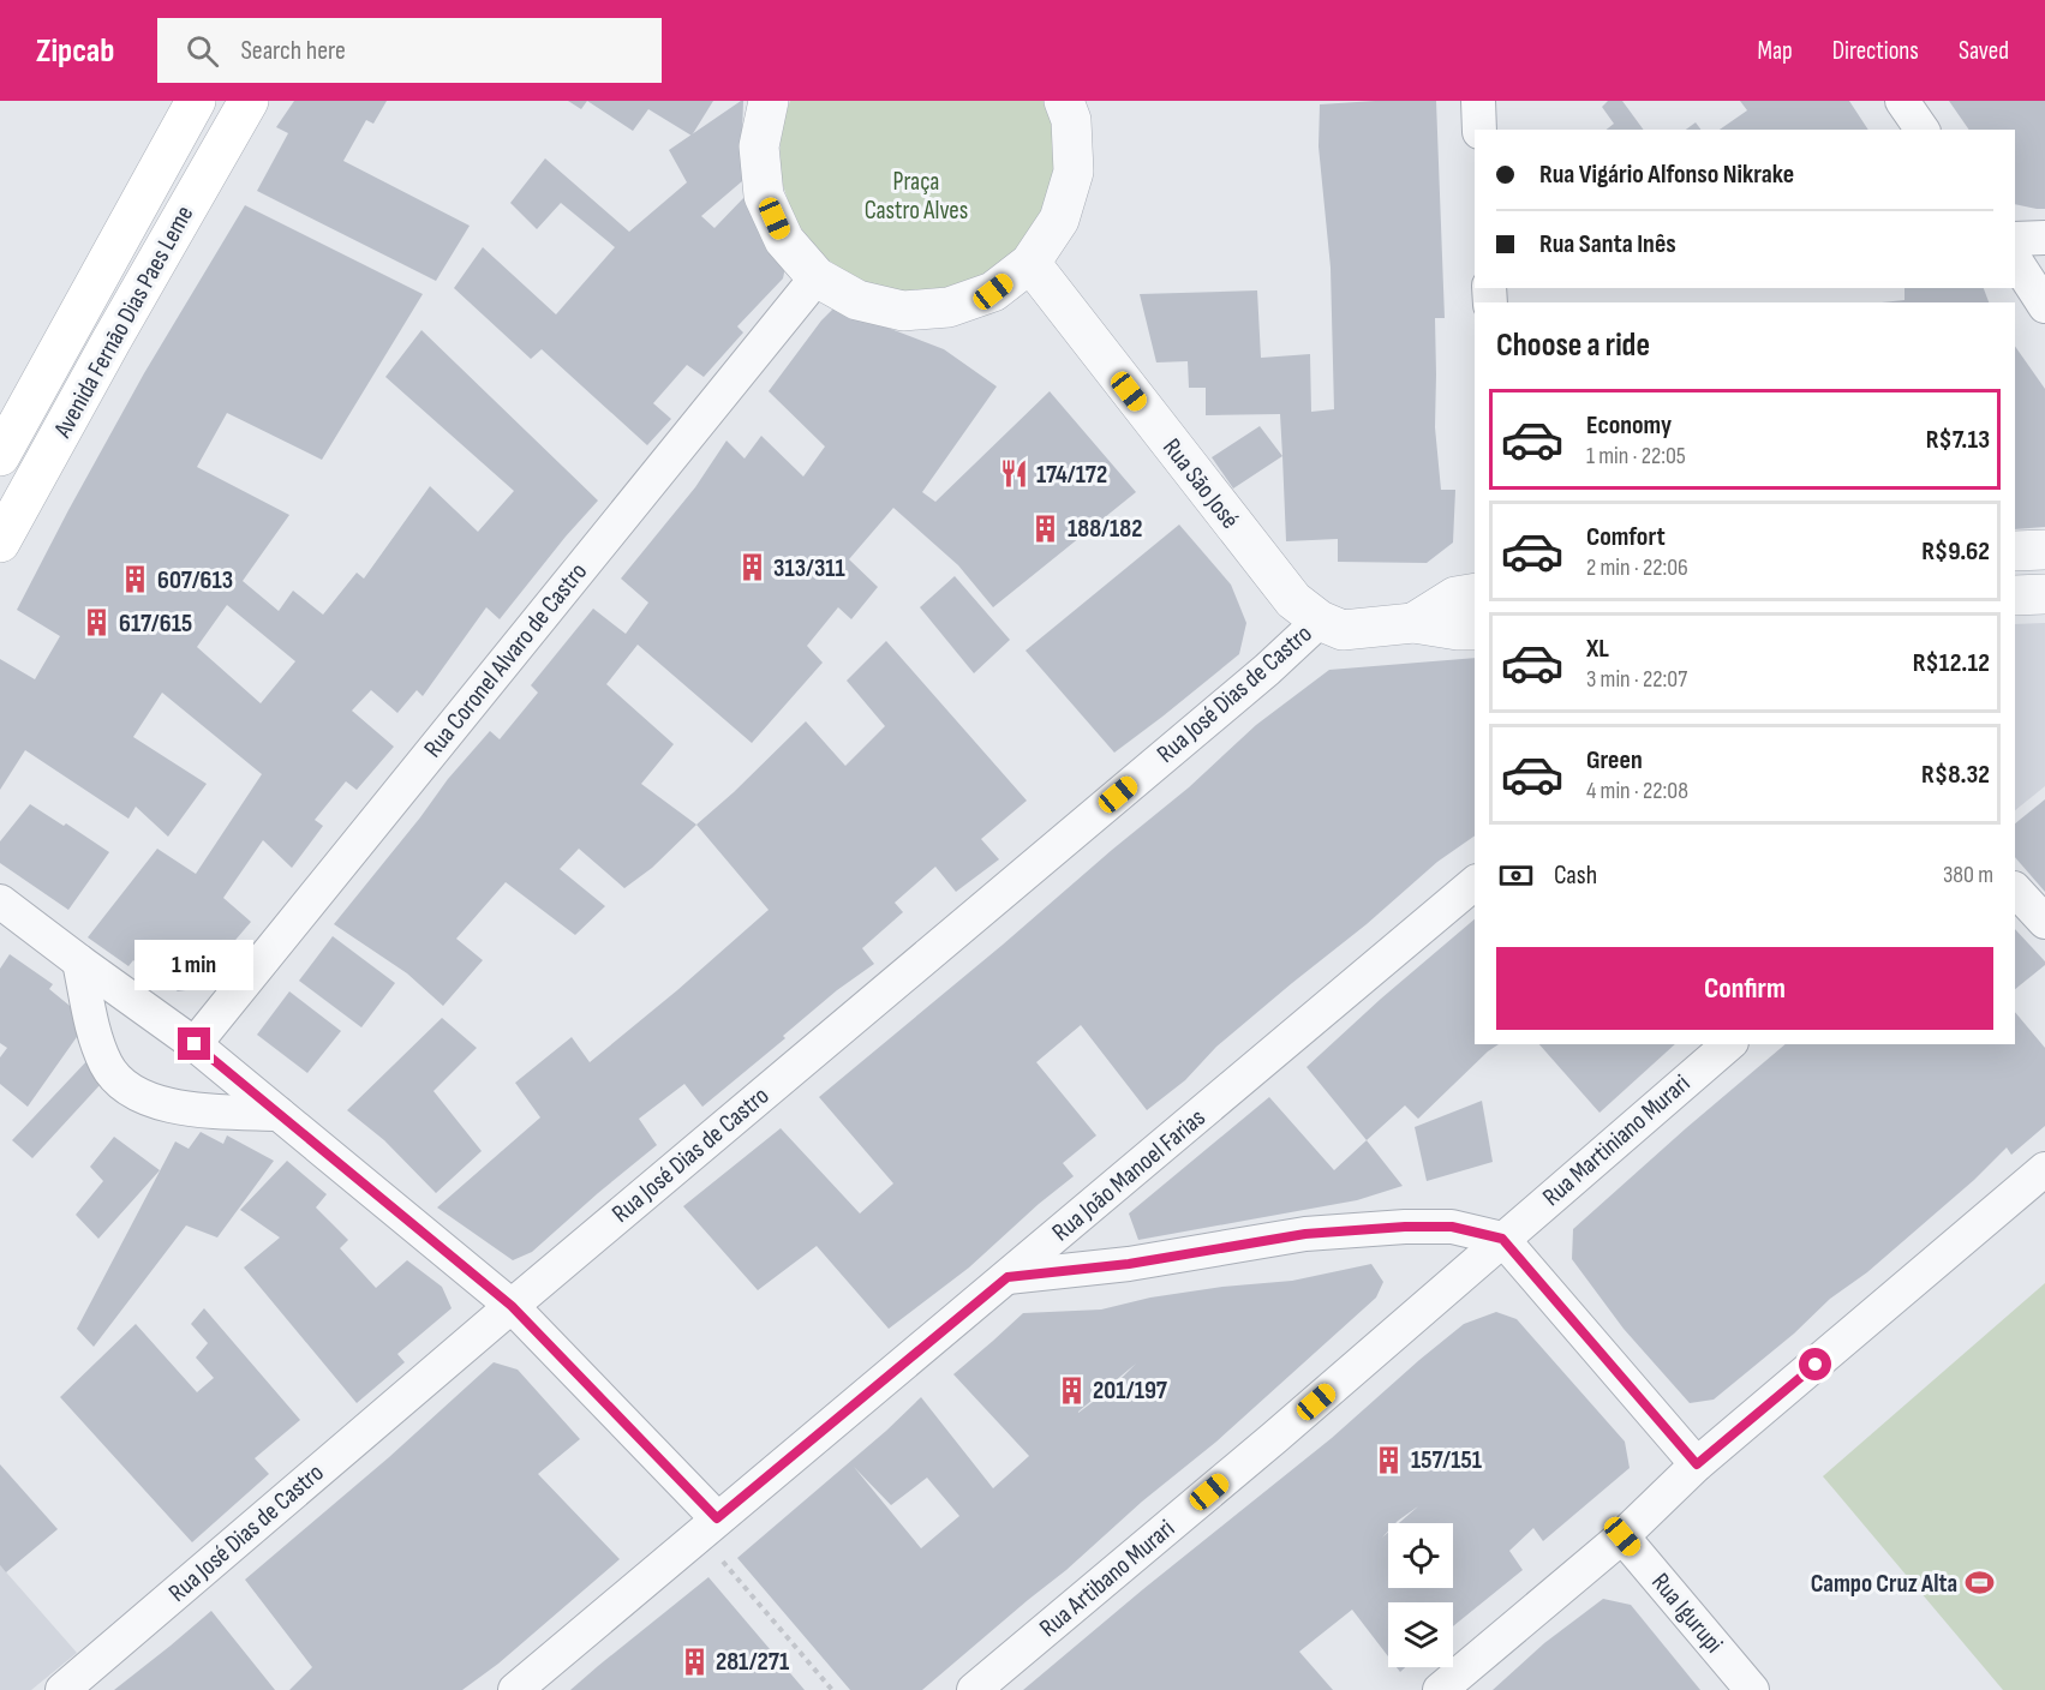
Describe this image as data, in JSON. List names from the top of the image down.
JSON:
{
  "streets": {
    "main road": ["Avenida Fernão Dias Paes Leme"],
    "street": [
      "Rua São José",
      "Rua Coronel Alvaro de Castro",
      "Rua José Dias de Castro",
      "Rua Martiniano Murari",
      "Rua João Manoel Farias",
      "Rua Artibano Murari",
      "Rua Igurupi"
    ]
  },
  "crossings": [
    ["Rua São José", "Rua José Dias de Castro"],
    ["Rua Martiniano Murari", "Rua Artibano Murari"]
  ],
  "parks": ["Praça Castro Alves"],
  "places": {
    "restaurant": ["174/172"],
    "building": [
      "188/182",
      "313/311",
      "607/613",
      "617/615",
      "201/197",
      "157/151",
      "281/271"
    ],
    "sports": ["Campo Cruz Alta"]
  },
  "page": {
    "header": "Zipcab",
    "search": "Search here",
    "nav": ["Map", "Directions", "Saved"],
    "banner": ["Rua Vigário Alfonso Nikrake", "Rua Santa Inês"],
    "heading": "Choose a ride",
    "list": [
      {
        "name": "Economy",
        "note": "1 min · 22:05",
        "value": "R$7.13"
      },
      {
        "name": "Comfort",
        "note": "2 min · 22:06",
        "value": "R$9.62"
      },
      {
        "name": "XL",
        "note": "3 min · 22:07",
        "value": "R$12.12"
      },
      {
        "name": "Green",
        "note": "4 min · 22:08",
        "value": "R$8.32"
      }
    ],
    "pay": ["Cash", "380 m"],
    "buttons": "Confirm",
    "bubble": "1 min"
  }
}
